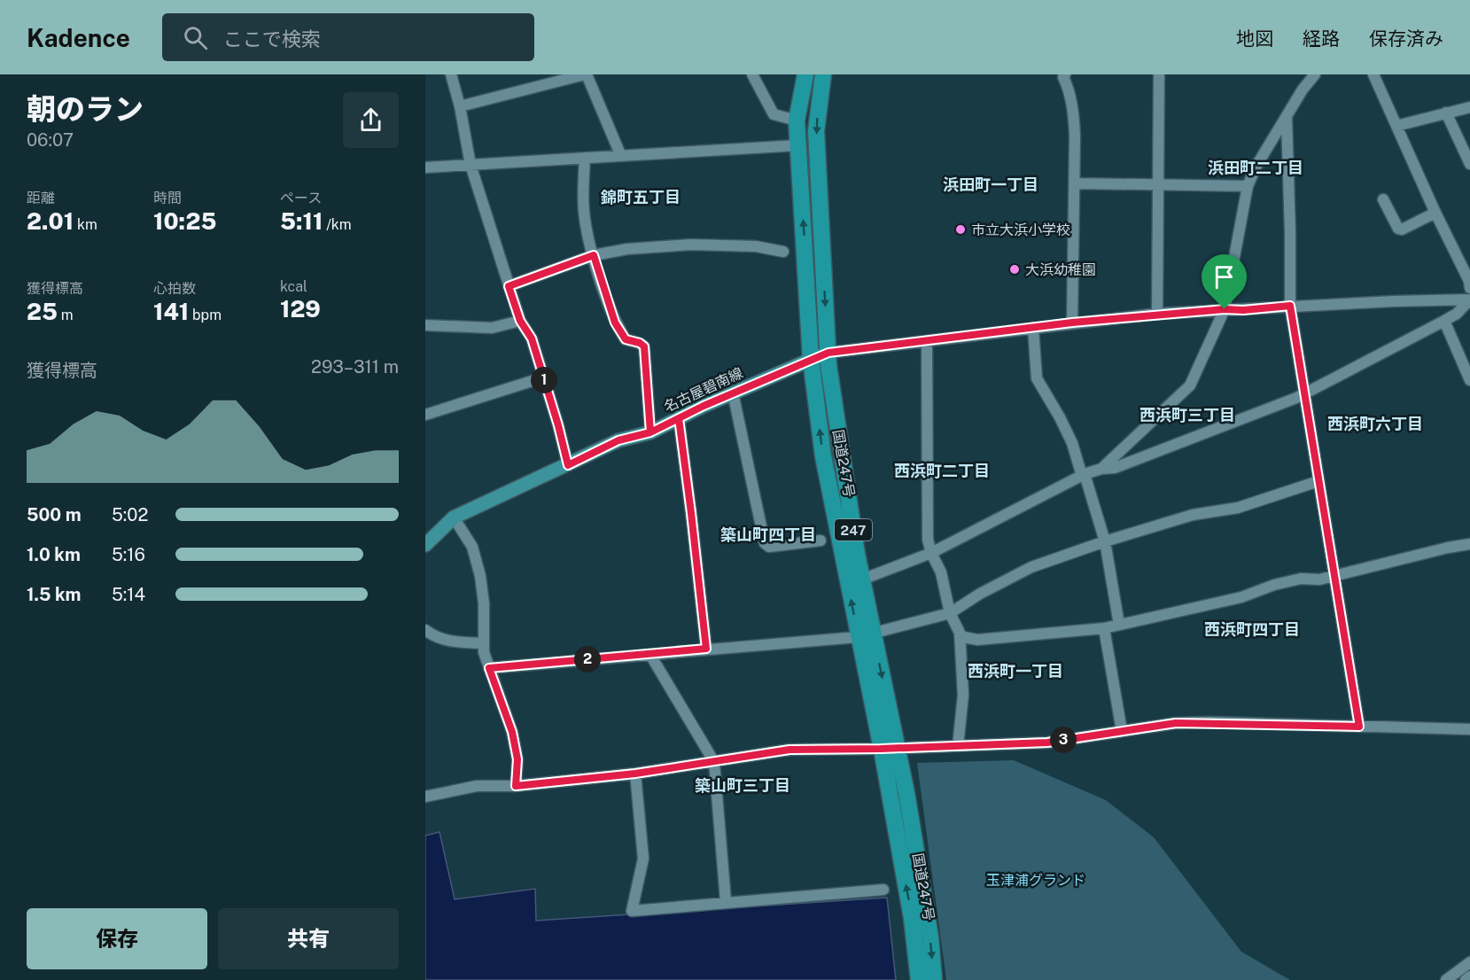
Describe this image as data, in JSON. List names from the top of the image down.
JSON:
{
  "streets": {
    "highway": ["国道247号", "247"],
    "main road": ["名古屋碧南線"]
  },
  "crossings": [
    ["名古屋碧南線", "国道247号"]
  ],
  "districts": [
    "浜田町二丁目",
    "浜田町一丁目",
    "錦町五丁目",
    "西浜町三丁目",
    "西浜町六丁目",
    "西浜町二丁目",
    "築山町四丁目",
    "西浜町四丁目",
    "西浜町一丁目",
    "築山町三丁目"
  ],
  "parks": ["玉津浦グランド"],
  "places": ["市立大浜小学校", "大浜幼稚園"],
  "page": {
    "header": "Kadence",
    "search": "ここで検索",
    "nav": ["地図", "経路", "保存済み"],
    "heading": ["朝のラン", "06:07"],
    "stats": [
      ["距離", "2.01 km"],
      ["時間", "10:25"],
      ["ペース", "5:11 /km"],
      ["獲得標高", "25 m"],
      ["心拍数", "141 bpm"],
      ["kcal", "129"]
    ],
    "chart": ["獲得標高", "293–311 m"],
    "pins": ["1", "2", "3"],
    "list": [
      {
        "name": "500 m",
        "note": "5:02"
      },
      {
        "name": "1.0 km",
        "note": "5:16"
      },
      {
        "name": "1.5 km",
        "note": "5:14"
      }
    ],
    "buttons": ["保存", "共有"]
  }
}
